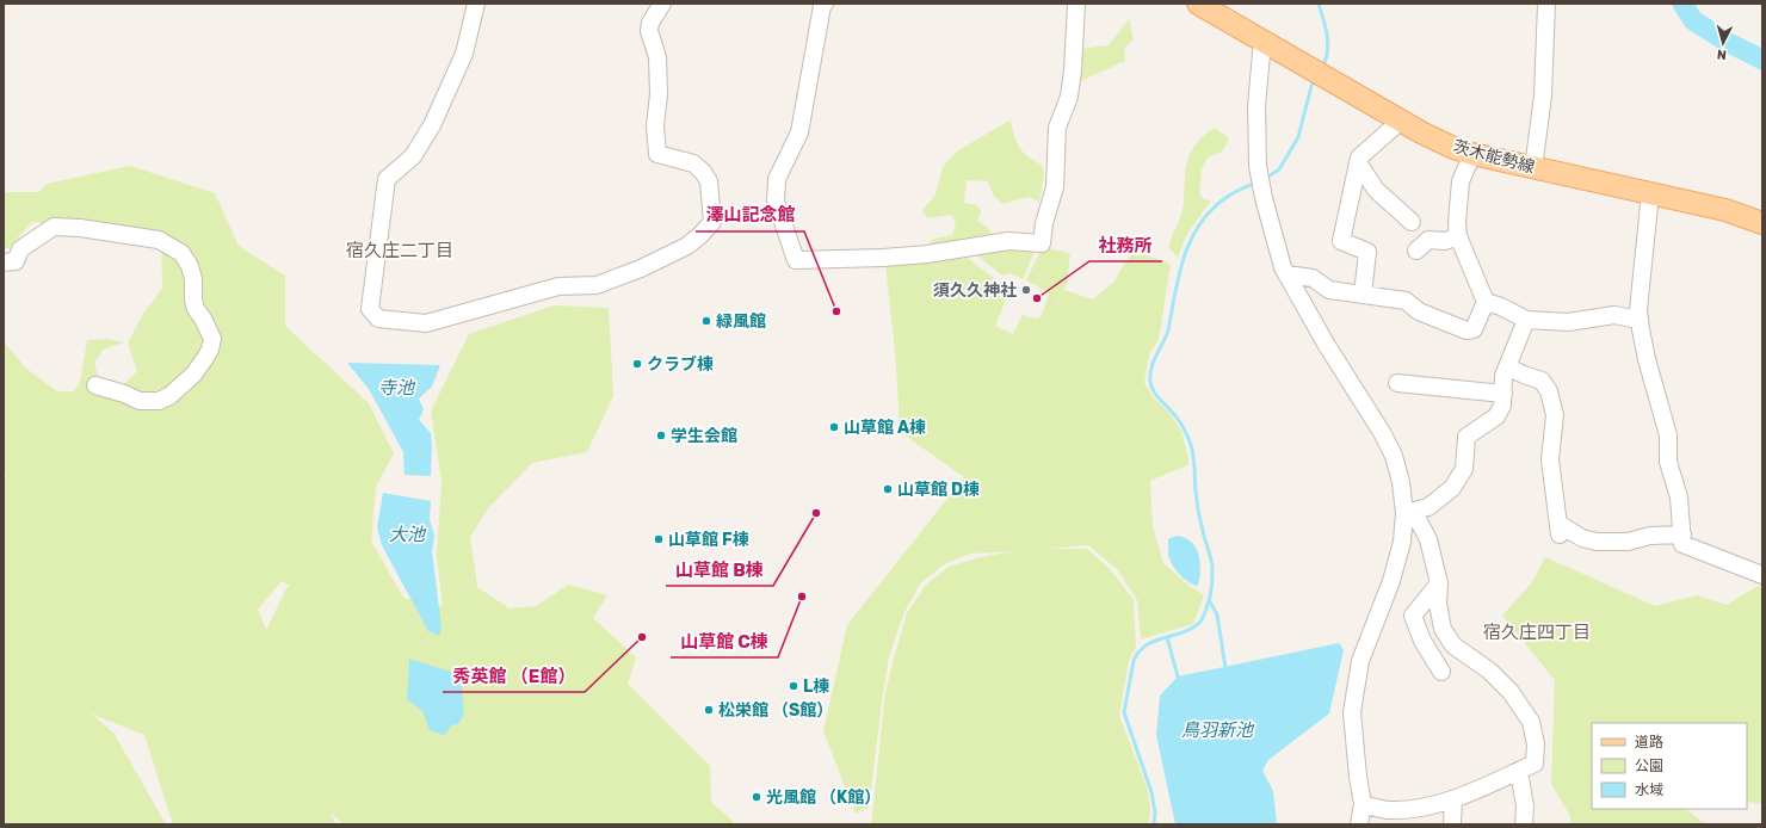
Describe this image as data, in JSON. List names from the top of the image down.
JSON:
{
  "streets": {
    "main road": ["茨木能勢線"]
  },
  "districts": ["宿久庄二丁目", "宿久庄四丁目"],
  "water": ["寺池", "大池", "鳥羽新池"],
  "places": [
    "須久久神社",
    "社務所",
    "澤山記念館",
    "緑風館",
    "クラブ棟",
    "山草館 A棟",
    "学生会館",
    "山草館 D棟",
    "山草館 B棟",
    "山草館 F棟",
    "山草館 C棟",
    "秀英館 （E館）",
    "L棟",
    "松栄館 （S館）",
    "光風館 （K館）"
  ],
  "legend": ["道路", "公園", "水域"],
  "north": "bottom"
}
